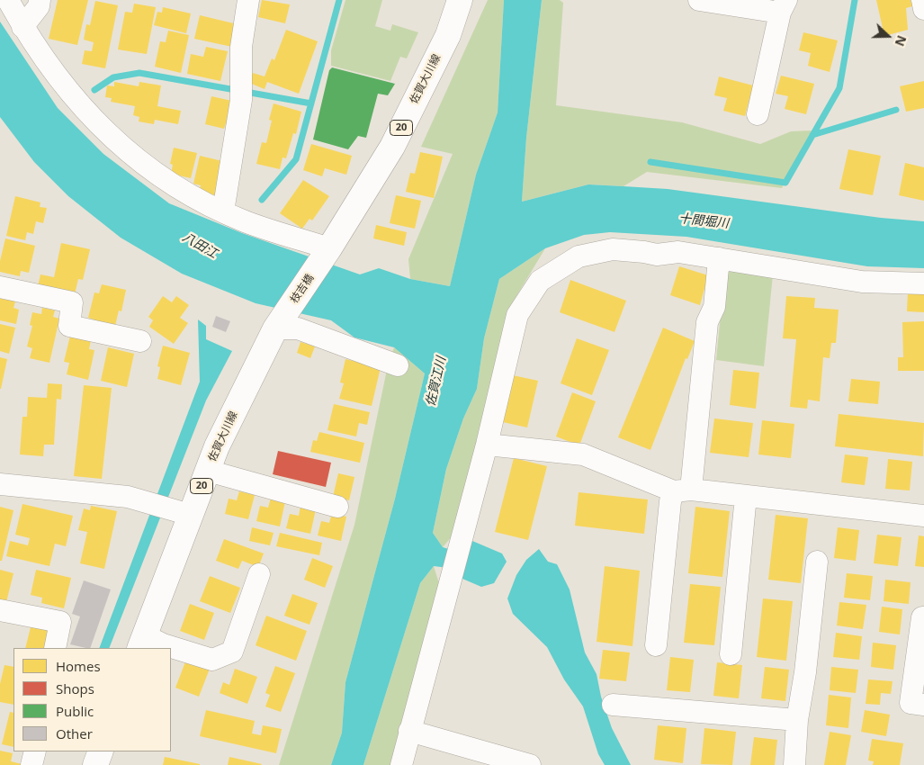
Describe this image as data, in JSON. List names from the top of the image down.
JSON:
{
  "streets": {
    "main road": ["佐賀大川線", "20", "枝吉橋"]
  },
  "crossings": [
    ["佐賀大川線", "枝吉橋"]
  ],
  "water": ["十間堀川", "八田江", "佐賀江川"],
  "legend": [
    "Homes",
    "Shops",
    "Public",
    "Other"
  ],
  "north": "right"
}
